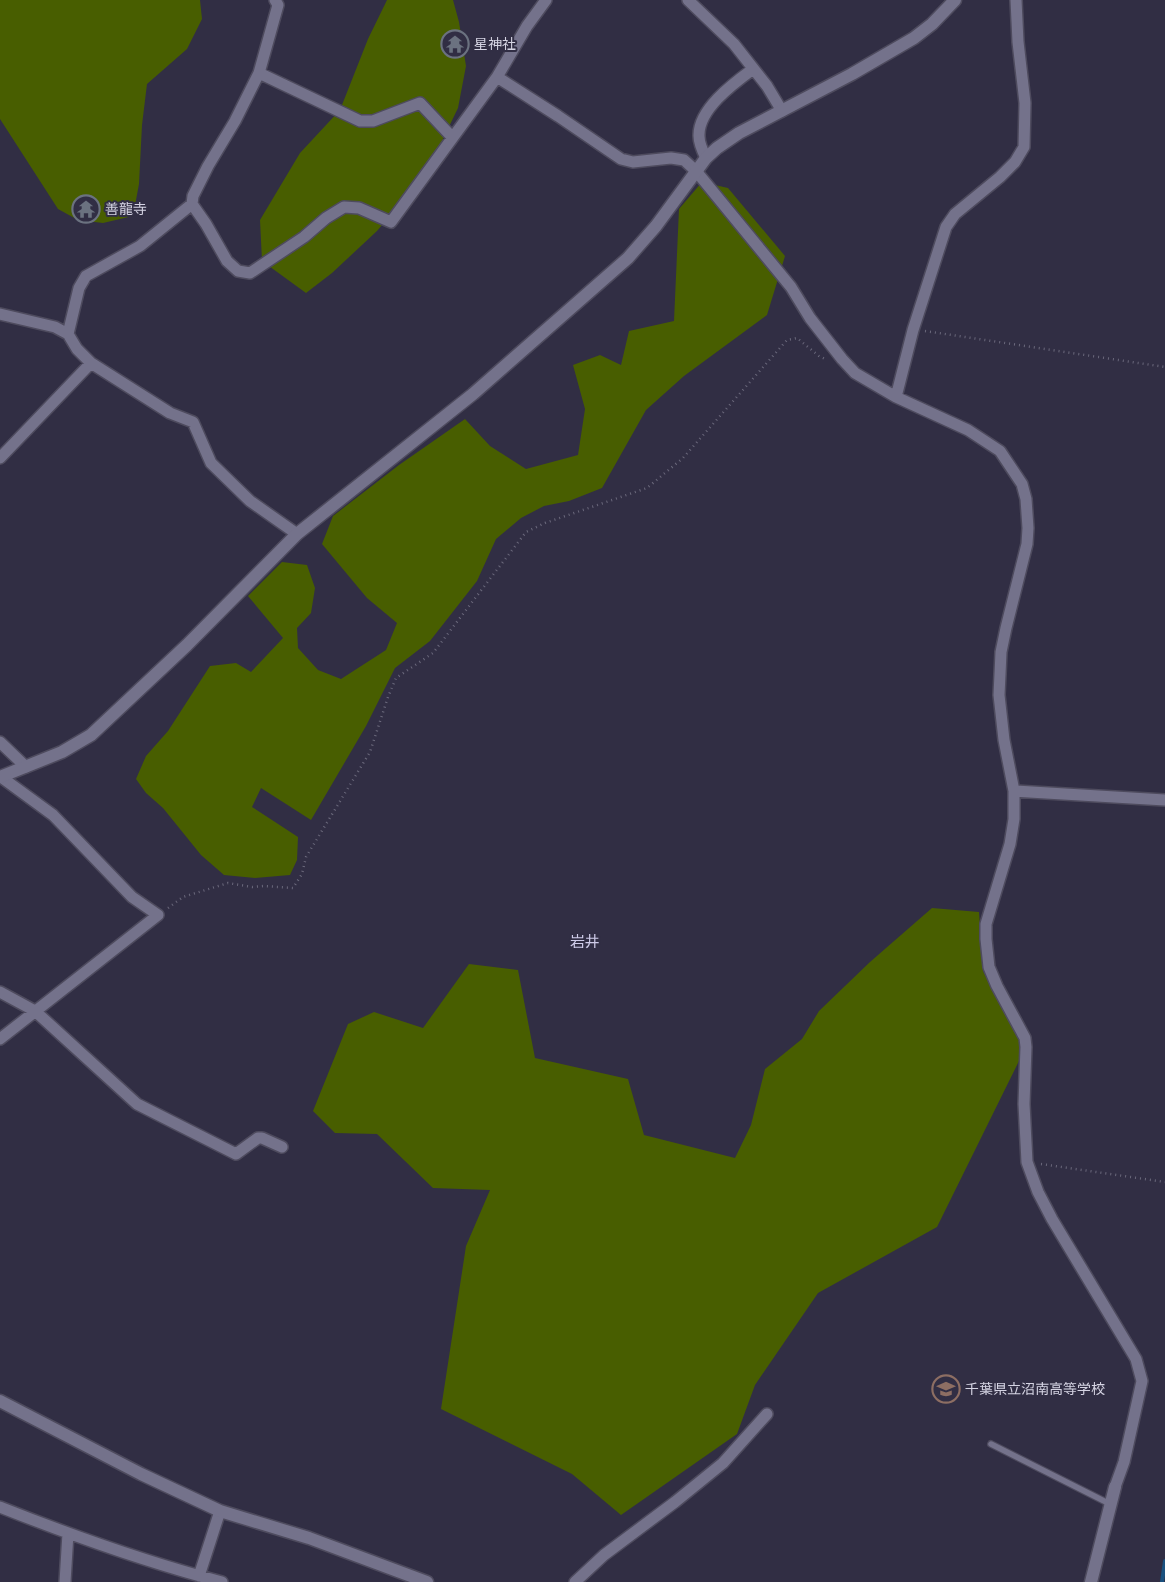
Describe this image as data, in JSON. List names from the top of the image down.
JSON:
{
  "districts": ["岩井"],
  "places": {
    "temple": ["星神社", "善龍寺"],
    "school or university": ["千葉県立沼南高等学校"]
  }
}
